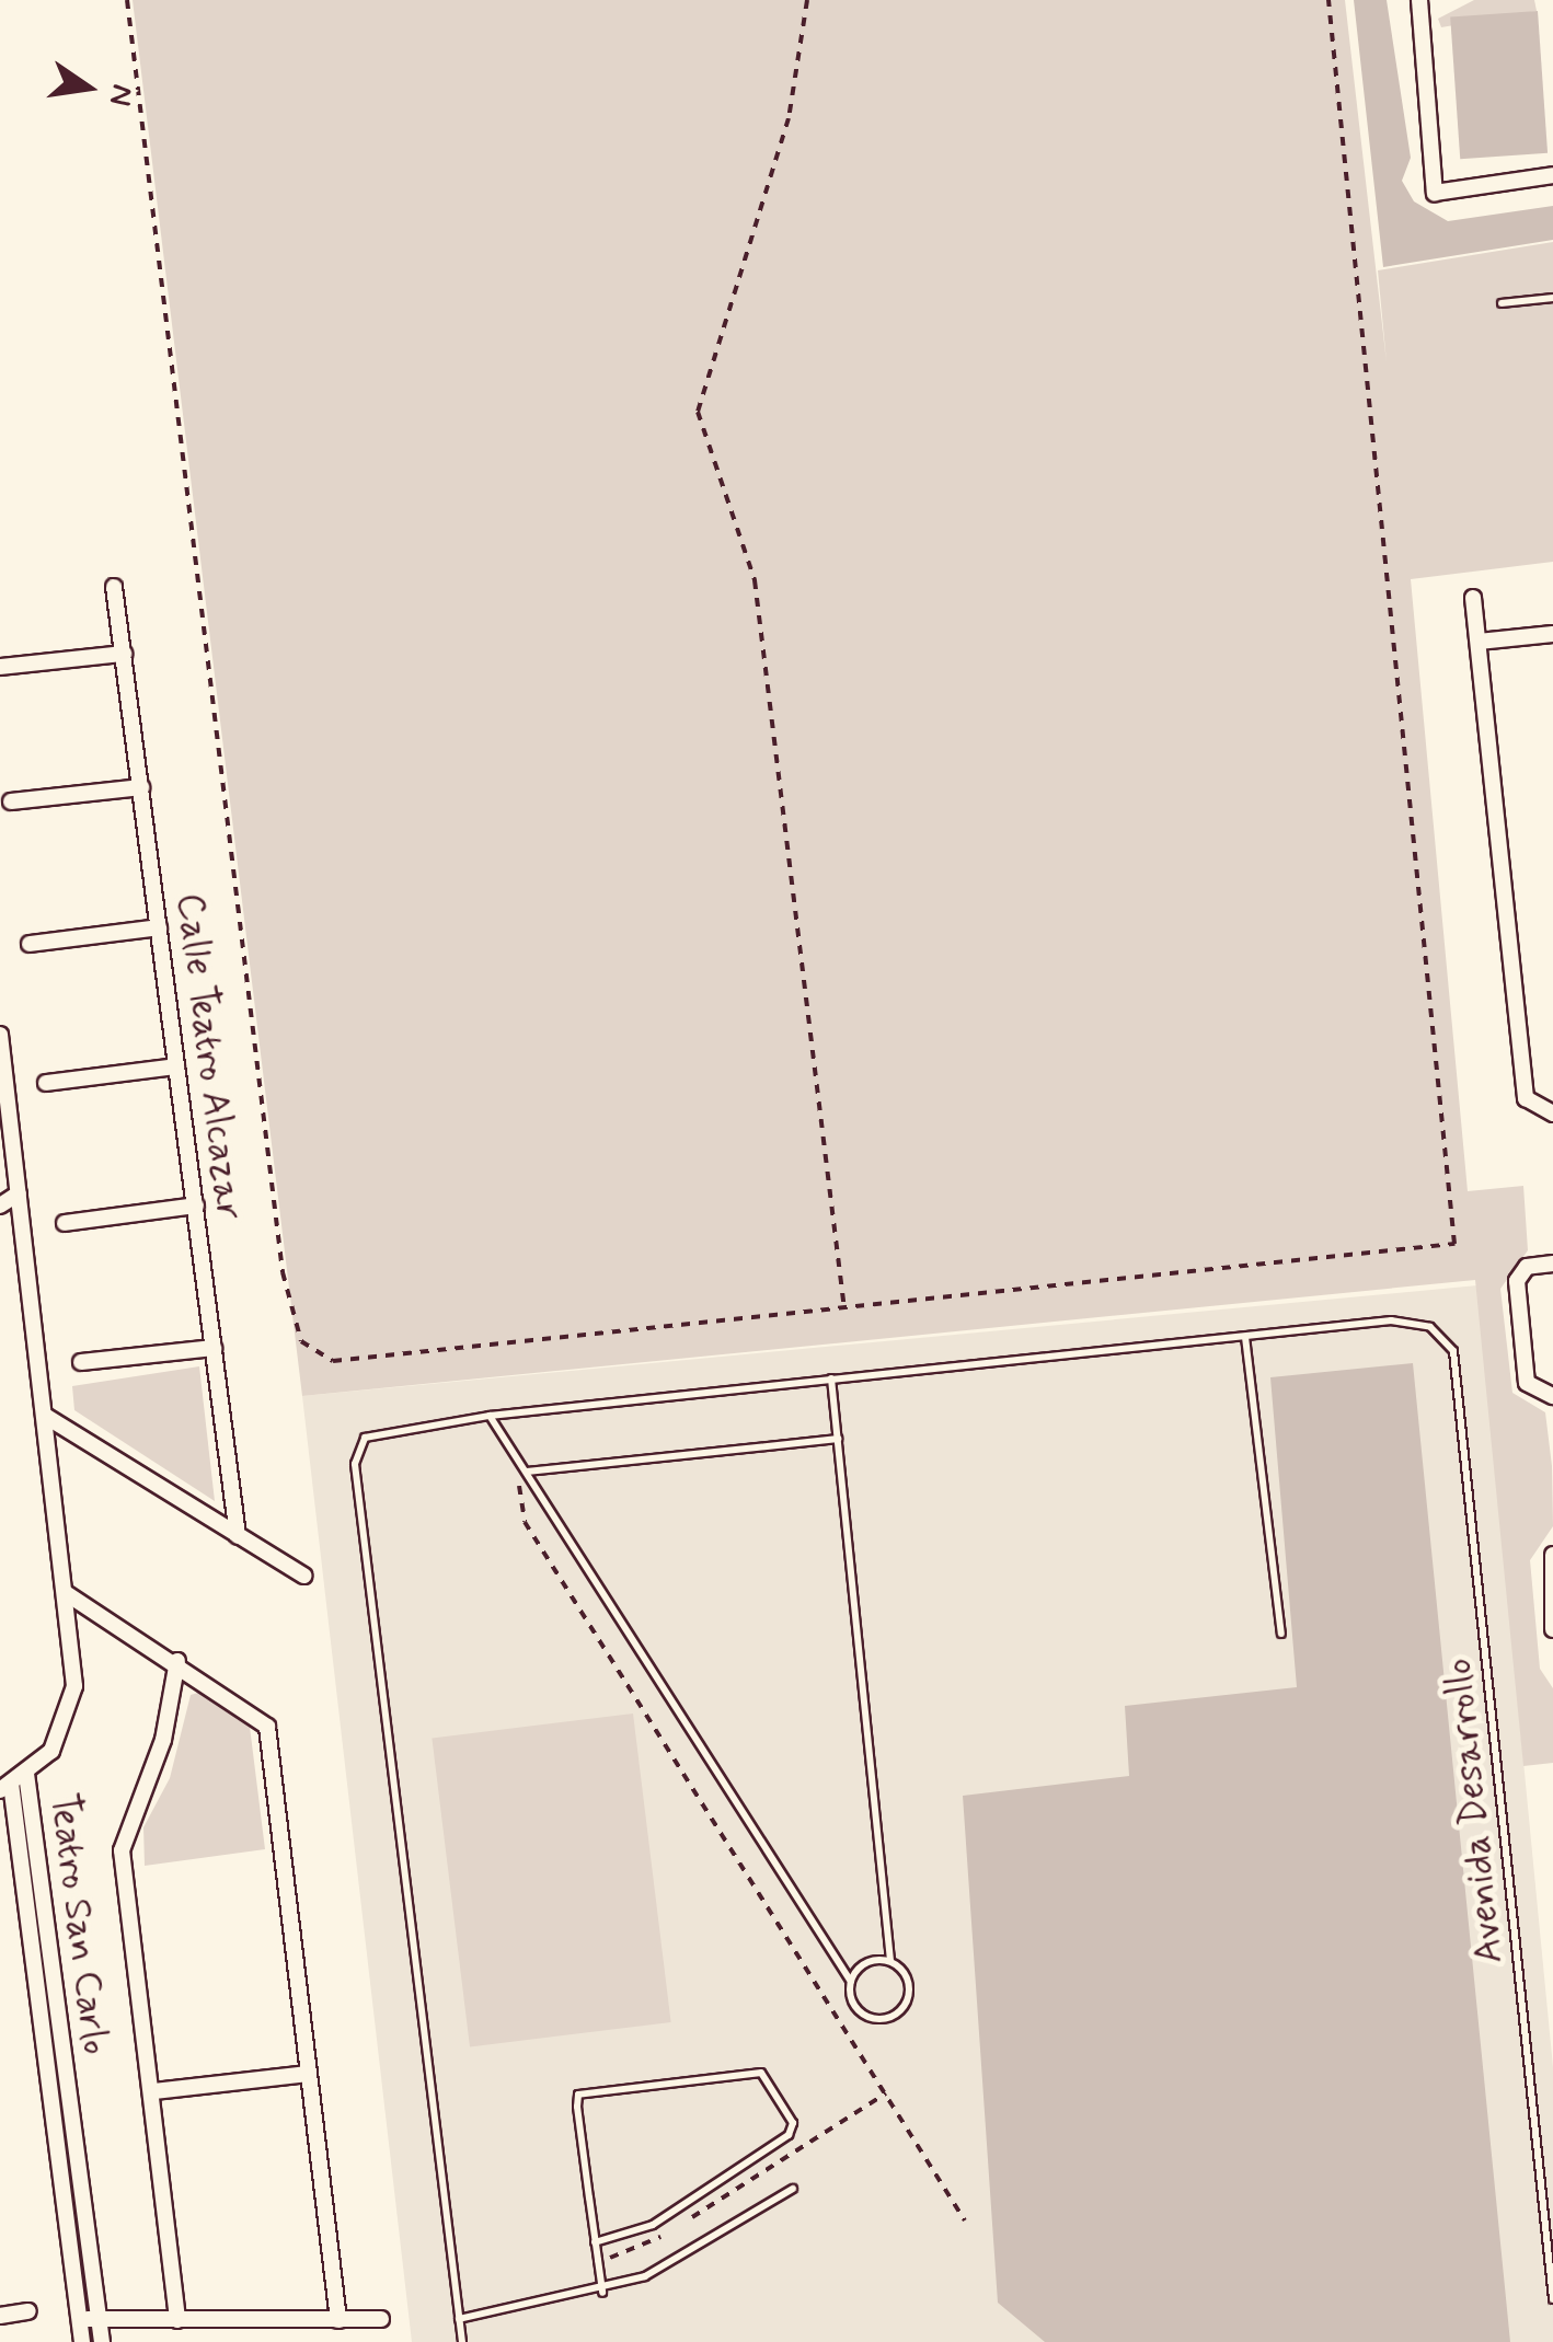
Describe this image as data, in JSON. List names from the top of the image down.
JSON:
{
  "streets": {
    "street": ["Calle Teatro Alcazar", "Teatro San Carlo"],
    "lane": ["Avenida Desarrollo"]
  },
  "north": "right"
}
